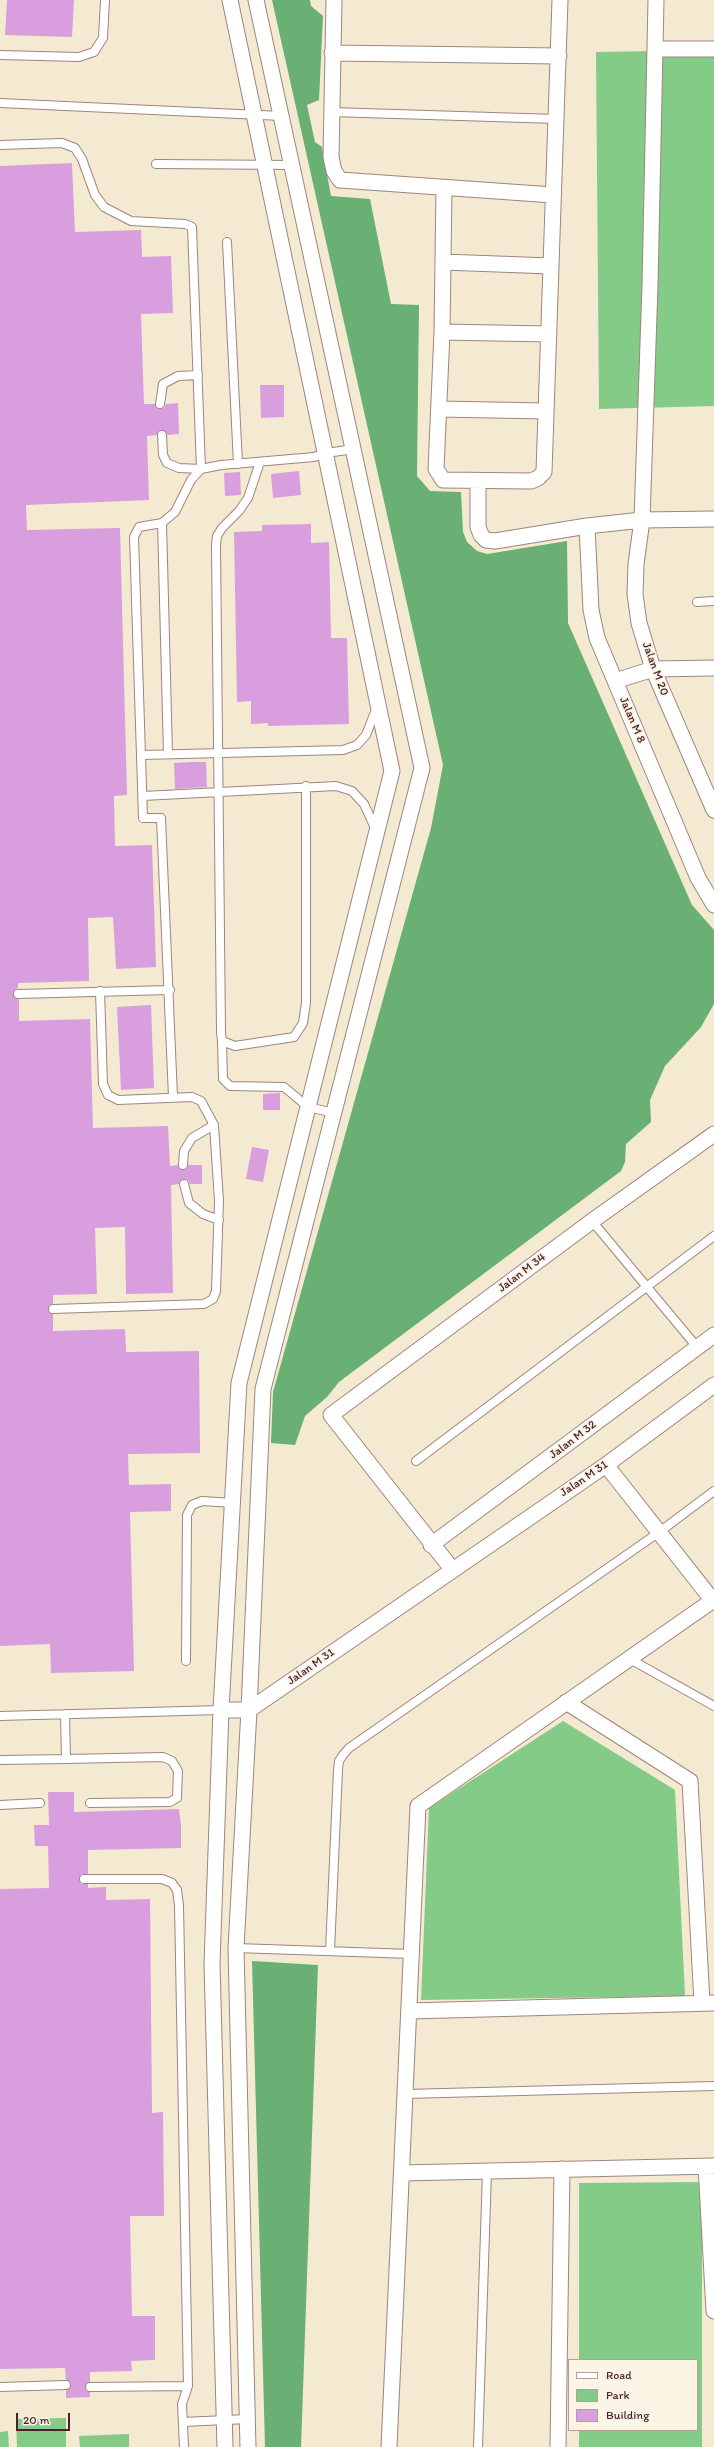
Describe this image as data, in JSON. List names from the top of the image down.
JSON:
{
  "streets": {
    "street": [
      "Jalan M 20",
      "Jalan M 8",
      "Jalan M 34",
      "Jalan M 32",
      "Jalan M 31"
    ]
  },
  "crossings": [
    ["Jalan M 34", "Jalan M 32"]
  ],
  "legend": ["Road", "Park", "Building"],
  "scale_bar": "20 m"
}
